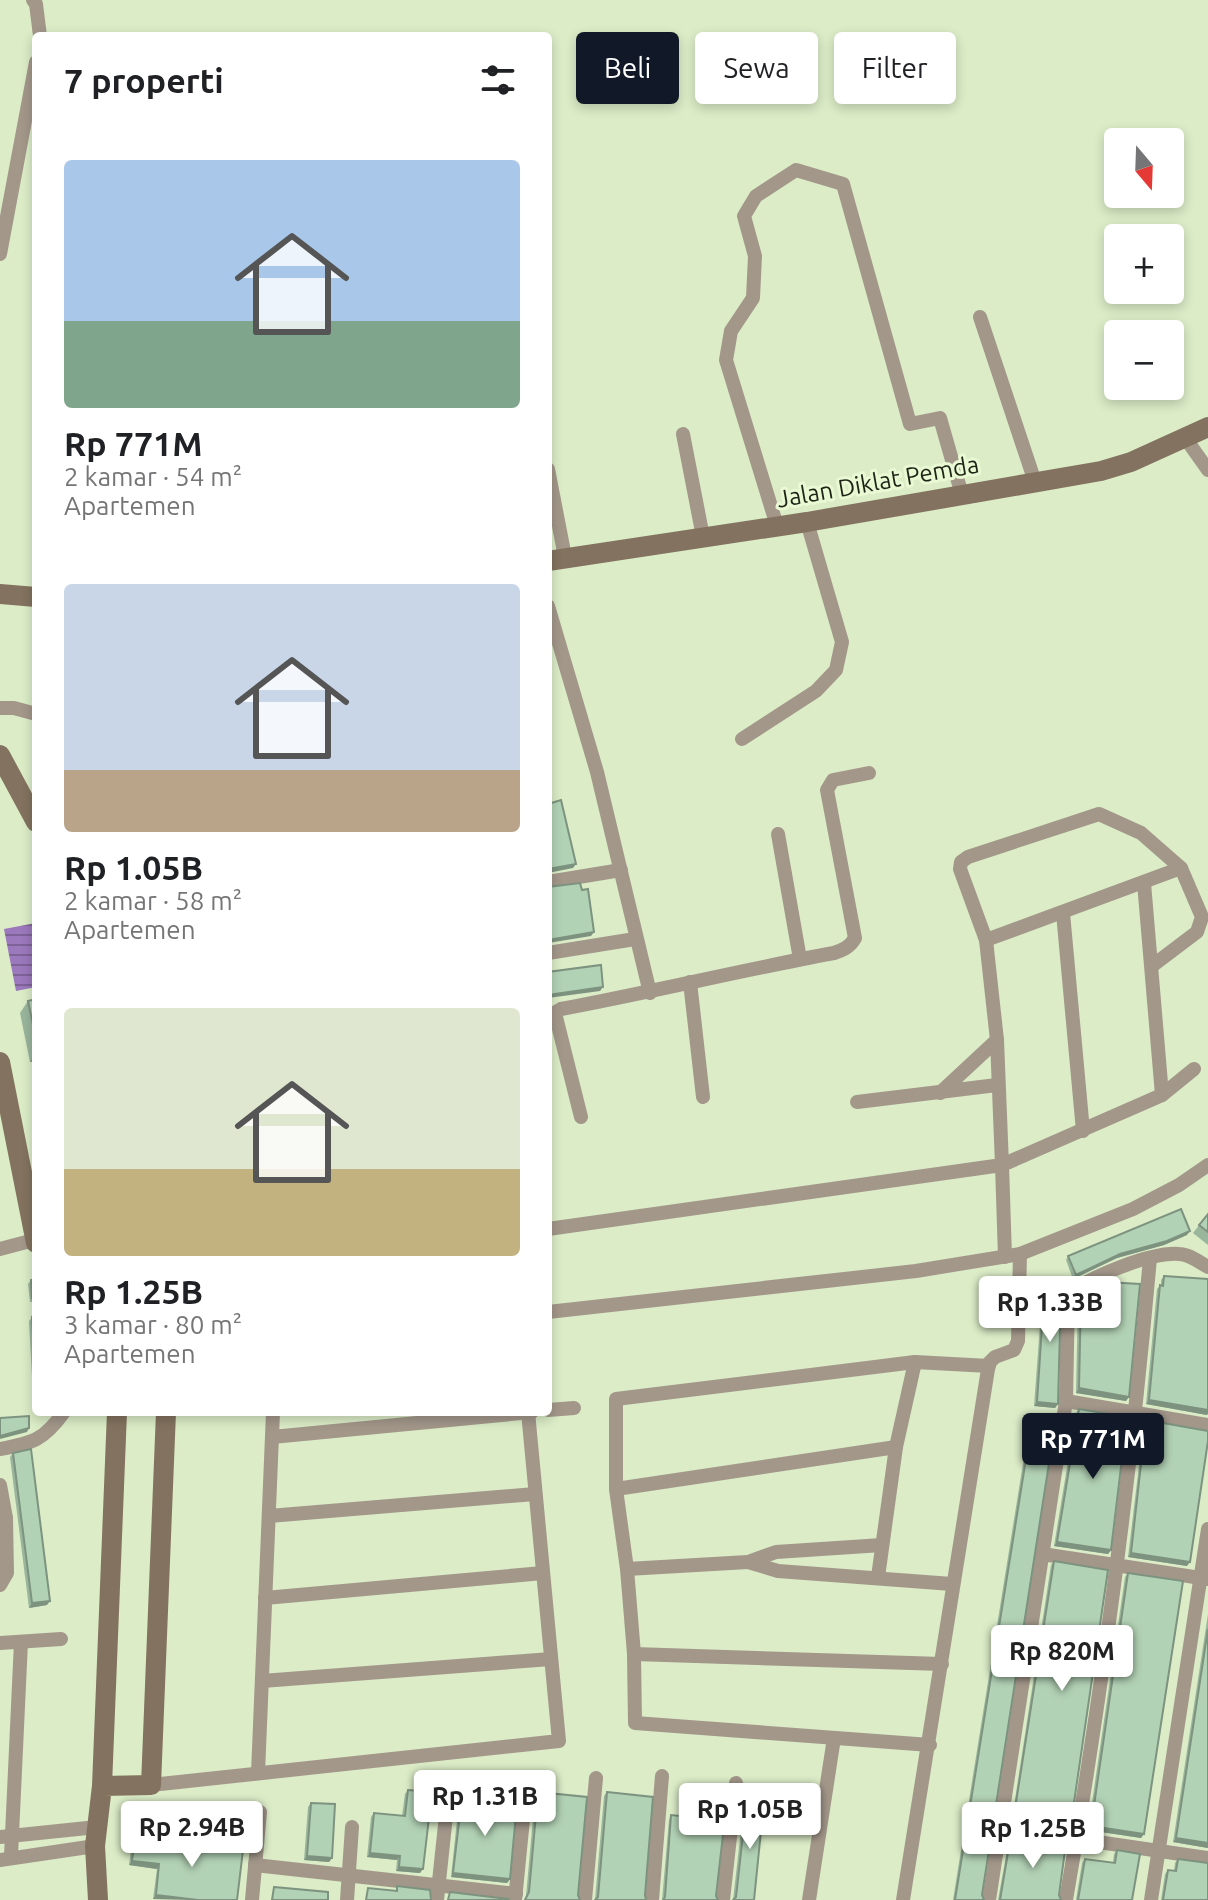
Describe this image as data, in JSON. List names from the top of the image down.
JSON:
{
  "streets": {
    "street": ["Jalan Diklat Pemda"]
  },
  "north": "bottom",
  "page": {
    "chip": ["Beli", "Sewa", "Filter"],
    "heading": "7 properti",
    "map_buttons": ["+", "−"],
    "list": [
      {
        "name": "Rp 771M",
        "note": "2 kamar · 54 m² · Apartemen"
      },
      {
        "name": "Rp 1.05B",
        "note": "2 kamar · 58 m² · Apartemen"
      },
      {
        "name": "Rp 1.25B",
        "note": "3 kamar · 80 m² · Apartemen"
      }
    ],
    "price": [
      "Rp 1.33B",
      "Rp 771M",
      "Rp 820M",
      "Rp 1.31B",
      "Rp 1.05B",
      "Rp 2.94B",
      "Rp 1.25B"
    ]
  }
}
